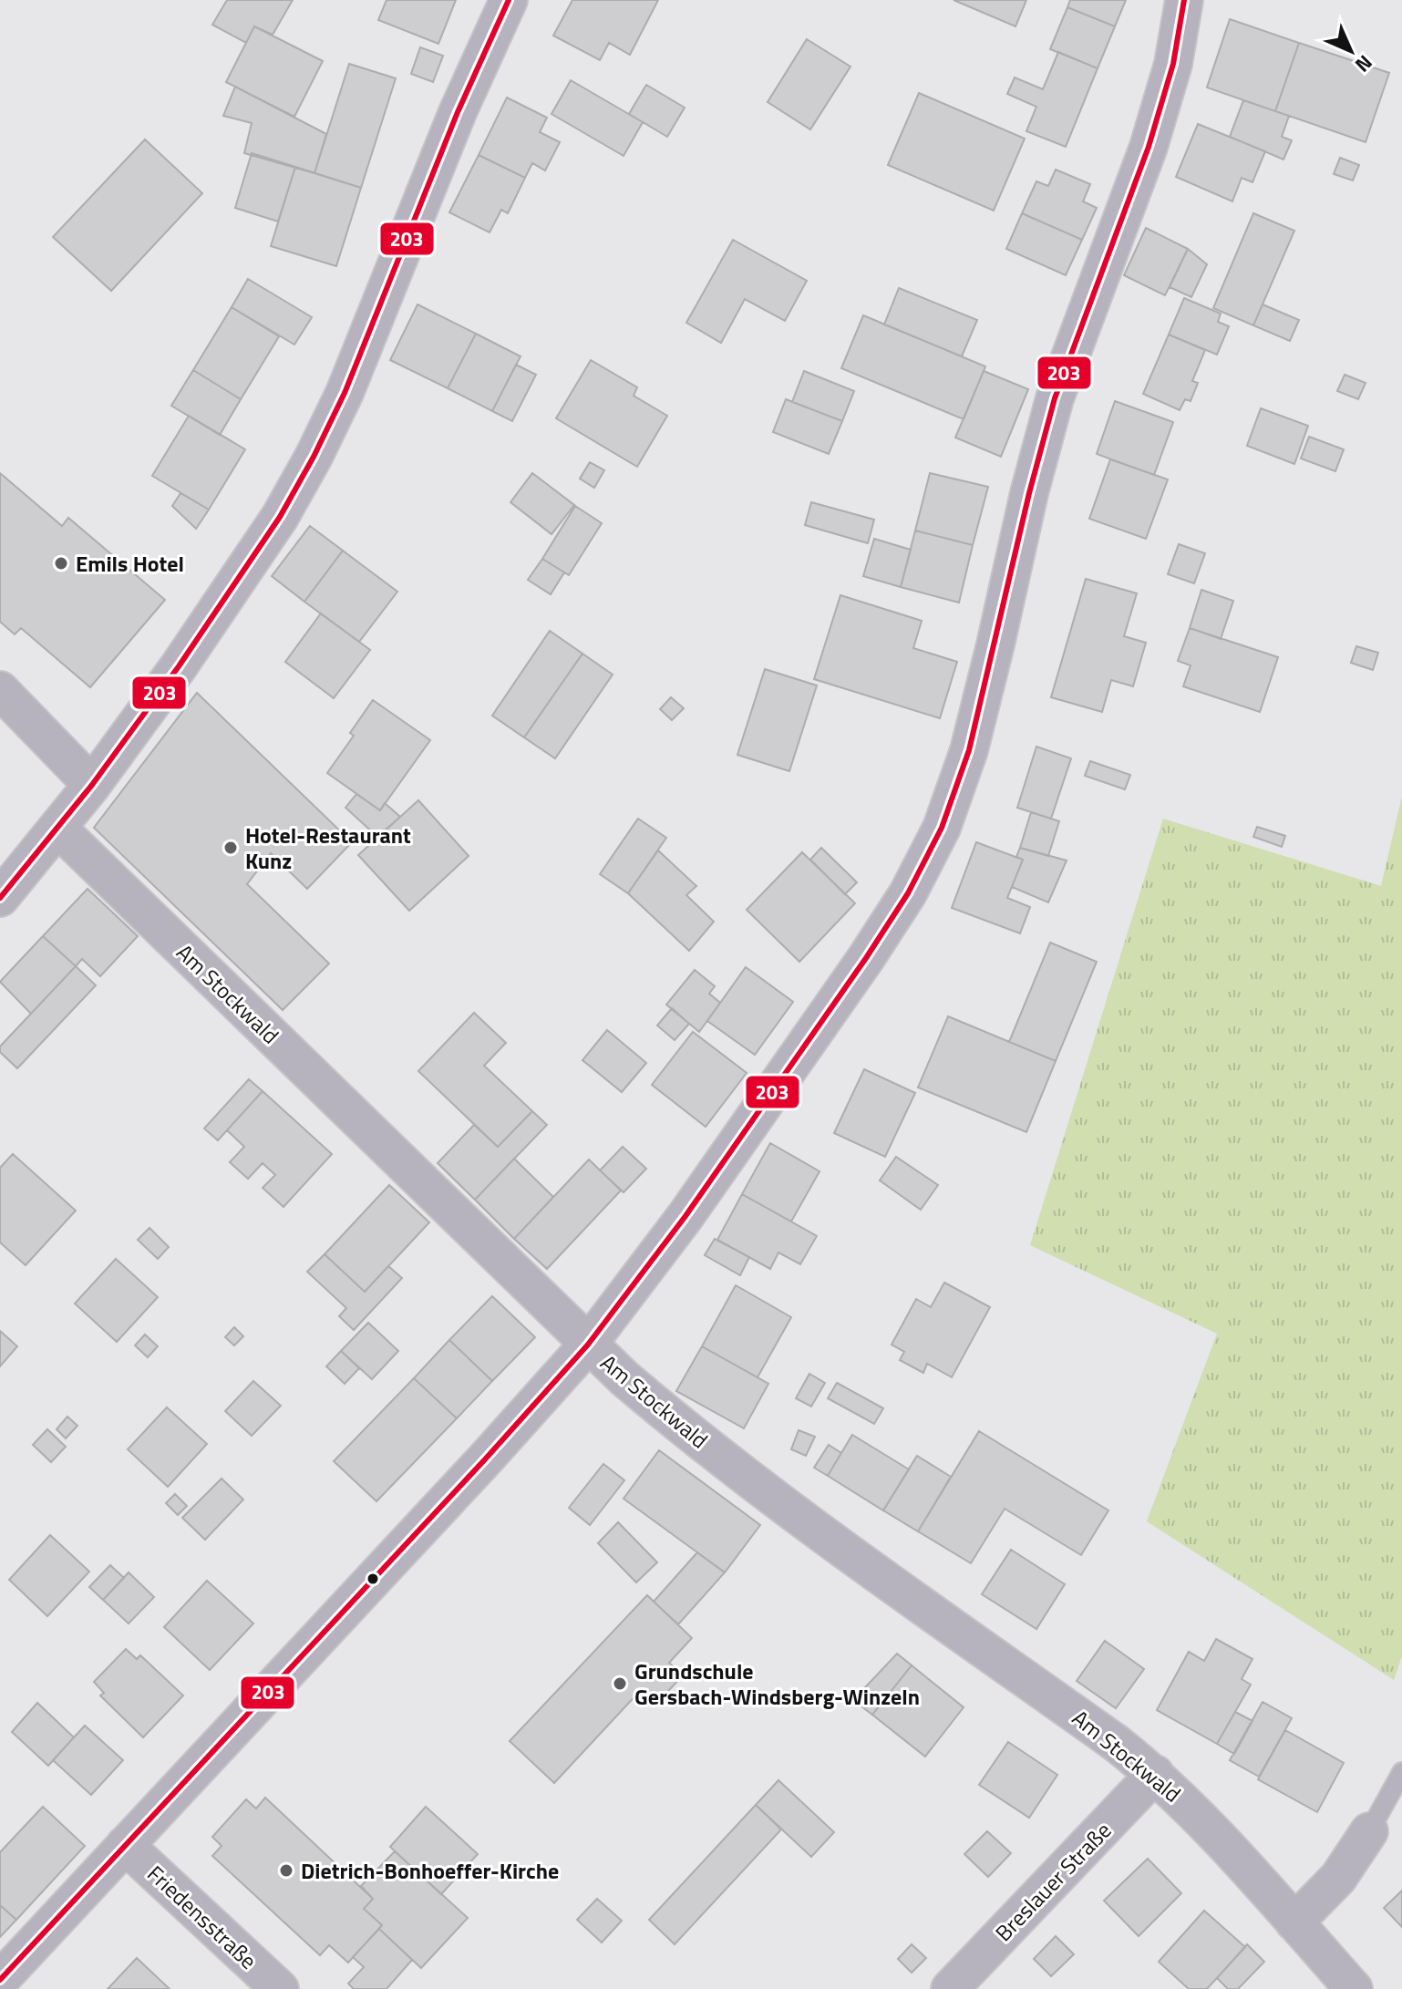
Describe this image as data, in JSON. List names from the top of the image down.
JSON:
{
  "streets": {
    "street": ["Am Stockwald", "Breslauer Straße", "Friedensstraße"]
  },
  "crossings": [
    ["Am Stockwald", "Breslauer Straße"]
  ],
  "places": [
    "Emils Hotel",
    "Hotel-Restaurant Kunz",
    "Grundschule Gersbach-Windsberg-Winzeln",
    "Dietrich-Bonhoeffer-Kirche"
  ],
  "lines": ["transit line 203"],
  "north": "bottom right"
}
